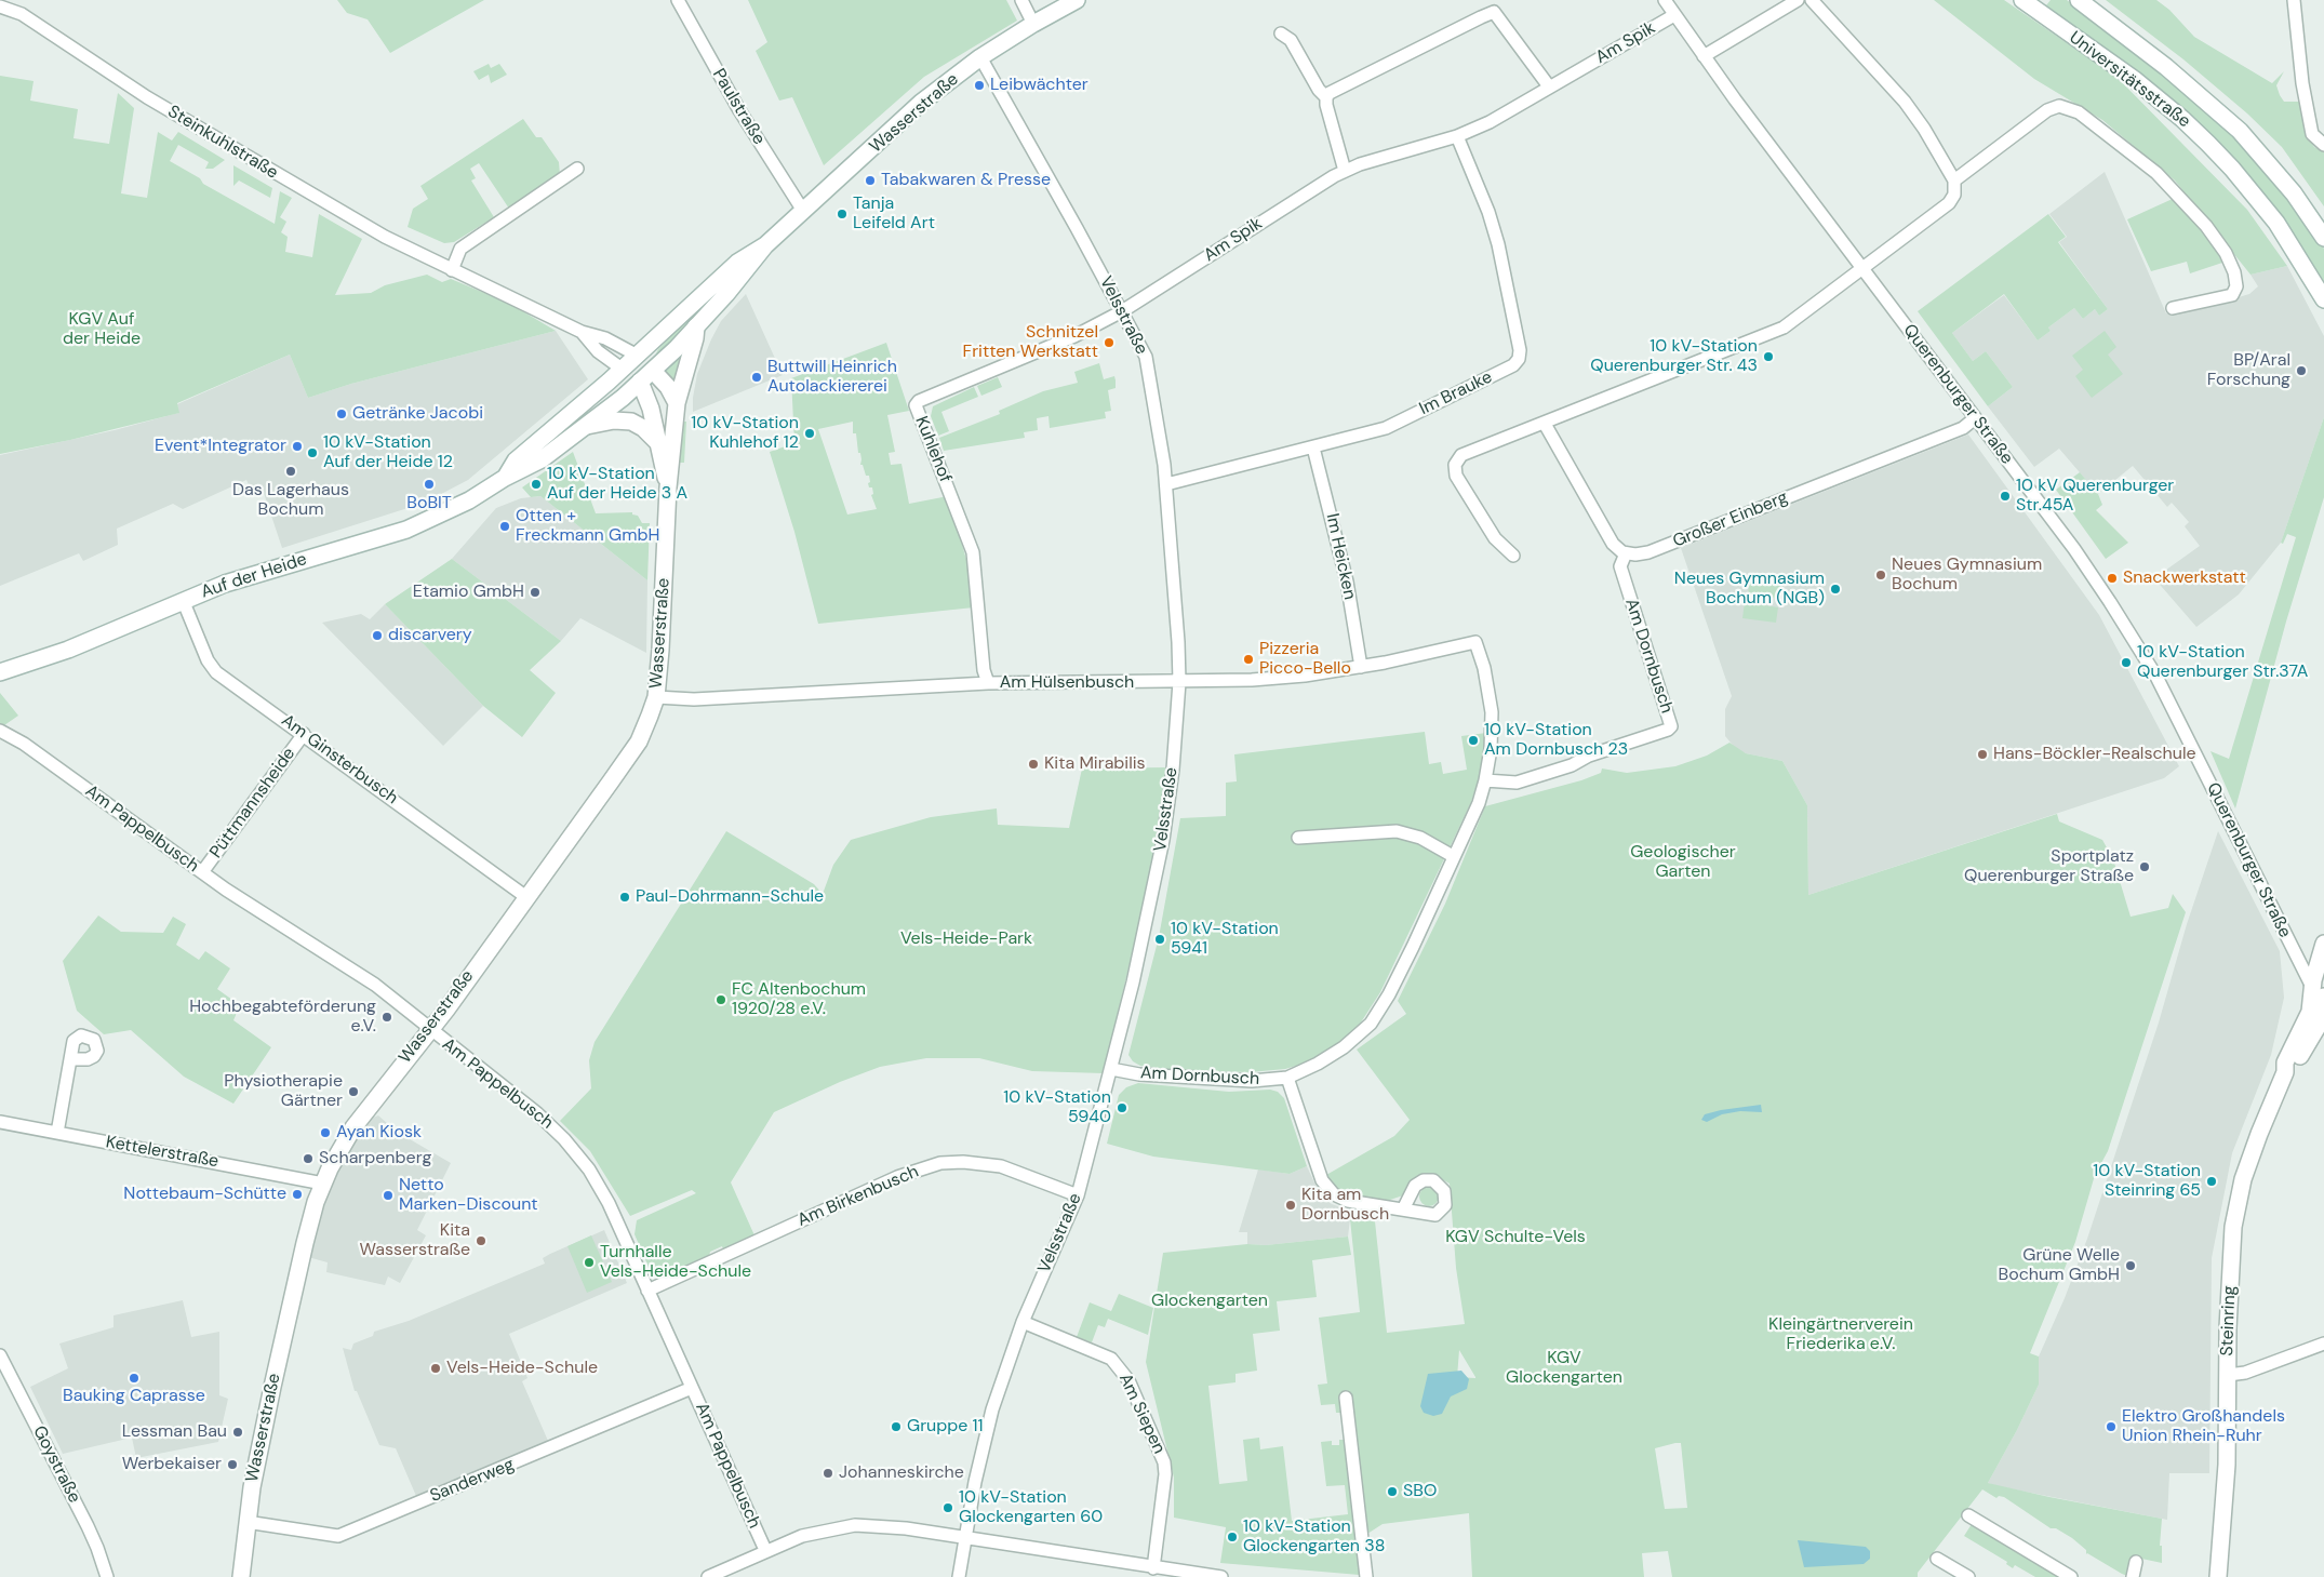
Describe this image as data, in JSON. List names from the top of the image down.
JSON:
{
  "streets": {
    "main road": [
      "Universitätsstraße",
      "Wasserstraße",
      "Auf der Heide",
      "Steinring"
    ],
    "street": [
      "Am Spik",
      "Paulstraße",
      "Steinkuhlstraße",
      "Velsstraße",
      "Im Brauke",
      "Querenburger Straße",
      "Kuhlehof",
      "Großer Einberg",
      "Im Heicken",
      "Am Dornbusch",
      "Am Hülsenbusch",
      "Am Ginsterbusch",
      "Püttmannsheide",
      "Am Pappelbusch",
      "Kettelerstraße",
      "Am Birkenbusch",
      "Am Siepen",
      "Goystraße",
      "Sanderweg"
    ]
  },
  "crossings": [
    ["Am Spik", "Velsstraße"],
    ["Am Spik", "Im Brauke"],
    ["Am Spik", "Querenburger Straße"],
    ["Am Spik", "Kuhlehof"],
    ["Paulstraße", "Wasserstraße"],
    ["Wasserstraße", "Steinkuhlstraße"],
    ["Wasserstraße", "Velsstraße"],
    ["Wasserstraße", "Auf der Heide"],
    ["Wasserstraße", "Am Hülsenbusch"],
    ["Wasserstraße", "Am Ginsterbusch"],
    ["Wasserstraße", "Am Pappelbusch"],
    ["Wasserstraße", "Kettelerstraße"],
    ["Wasserstraße", "Sanderweg"],
    ["Steinkuhlstraße", "Auf der Heide"],
    ["Velsstraße", "Im Brauke"],
    ["Velsstraße", "Kuhlehof"],
    ["Velsstraße", "Am Dornbusch"],
    ["Velsstraße", "Am Hülsenbusch"],
    ["Velsstraße", "Am Birkenbusch"],
    ["Velsstraße", "Am Siepen"],
    ["Im Brauke", "Im Heicken"],
    ["Querenburger Straße", "Großer Einberg"],
    ["Querenburger Straße", "Steinring"],
    ["Kuhlehof", "Am Hülsenbusch"],
    ["Großer Einberg", "Am Dornbusch"],
    ["Im Heicken", "Am Hülsenbusch"],
    ["Auf der Heide", "Am Ginsterbusch"],
    ["Am Dornbusch", "Am Hülsenbusch"],
    ["Am Ginsterbusch", "Püttmannsheide"],
    ["Püttmannsheide", "Am Pappelbusch"],
    ["Am Pappelbusch", "Am Birkenbusch"],
    ["Am Pappelbusch", "Sanderweg"]
  ],
  "parks": [
    "KGV Auf der Heide",
    "Geologischer Garten",
    "Vels-Heide-Park",
    "KGV Schulte-Vels",
    "Glockengarten",
    "Kleingärtnerverein Friederika e.V.",
    "KGV Glockengarten"
  ],
  "places": [
    "Leibwächter",
    "Tabakwaren & Presse",
    "Tanja Leifeld Art",
    "Schnitzel Fritten Werkstatt",
    "10 kV-Station Querenburger Str. 43",
    "BP/Aral Forschung",
    "Buttwill Heinrich Autolackiererei",
    "Getränke Jacobi",
    "10 kV-Station Kuhlehof 12",
    "Event*Integrator",
    "10 kV-Station Auf der Heide 12",
    "Das Lagerhaus Bochum",
    "BoBIT",
    "10 kV-Station Auf der Heide 3 A",
    "10 kV Querenburger Str.45A",
    "Otten + Freckmann GmbH",
    "Neues Gymnasium Bochum",
    "Snackwerkstatt",
    "Neues Gymnasium Bochum (NGB)",
    "Etamio GmbH",
    "discarvery",
    "Pizzeria Picco-Bello",
    "10 kV-Station Querenburger Str.37A",
    "10 kV-Station Am Dornbusch 23",
    "Hans-Böckler-Realschule",
    "Kita Mirabilis",
    "Sportplatz Querenburger Straße",
    "Paul-Dohrmann-Schule",
    "10 kV-Station 5941",
    "FC Altenbochum 1920/28 e.V.",
    "Hochbegabteförderung e.V.",
    "Physiotherapie Gärtner",
    "10 kV-Station 5940",
    "Ayan Kiosk",
    "Scharpenberg",
    "10 kV-Station Steinring 65",
    "Nottebaum-Schütte",
    "Netto Marken-Discount",
    "Kita am Dornbusch",
    "Kita Wasserstraße",
    "Turnhalle Vels-Heide-Schule",
    "Grüne Welle Bochum GmbH",
    "Vels-Heide-Schule",
    "Bauking Caprasse",
    "Gruppe 11",
    "Elektro Großhandels Union Rhein-Ruhr",
    "Lessman Bau",
    "Werbekaiser",
    "Johanneskirche",
    "SBO",
    "10 kV-Station Glockengarten 60",
    "10 kV-Station Glockengarten 38"
  ]
}
